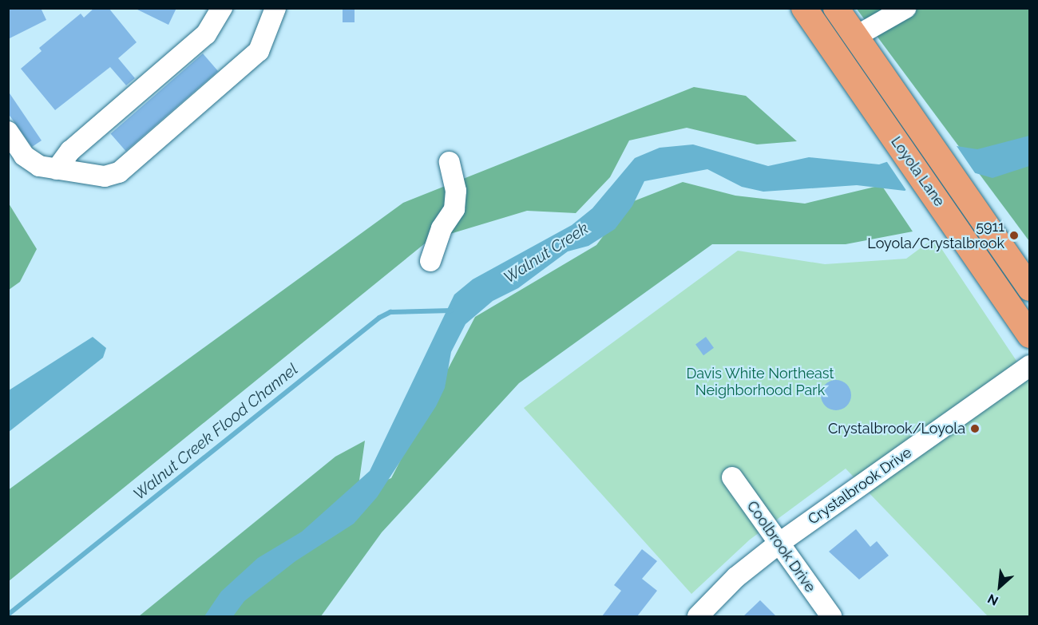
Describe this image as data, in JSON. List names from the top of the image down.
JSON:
{
  "streets": {
    "main road": ["Loyola Lane"],
    "street": ["Crystalbrook Drive", "Coolbrook Drive"]
  },
  "crossings": [
    ["Crystalbrook Drive", "Coolbrook Drive"]
  ],
  "water": ["Walnut Creek", "Walnut Creek Flood Channel"],
  "parks": ["Davis White Northeast Neighborhood Park"],
  "places": ["5911 Loyola/Crystalbrook", "Crystalbrook/Loyola"],
  "north": "bottom left"
}
